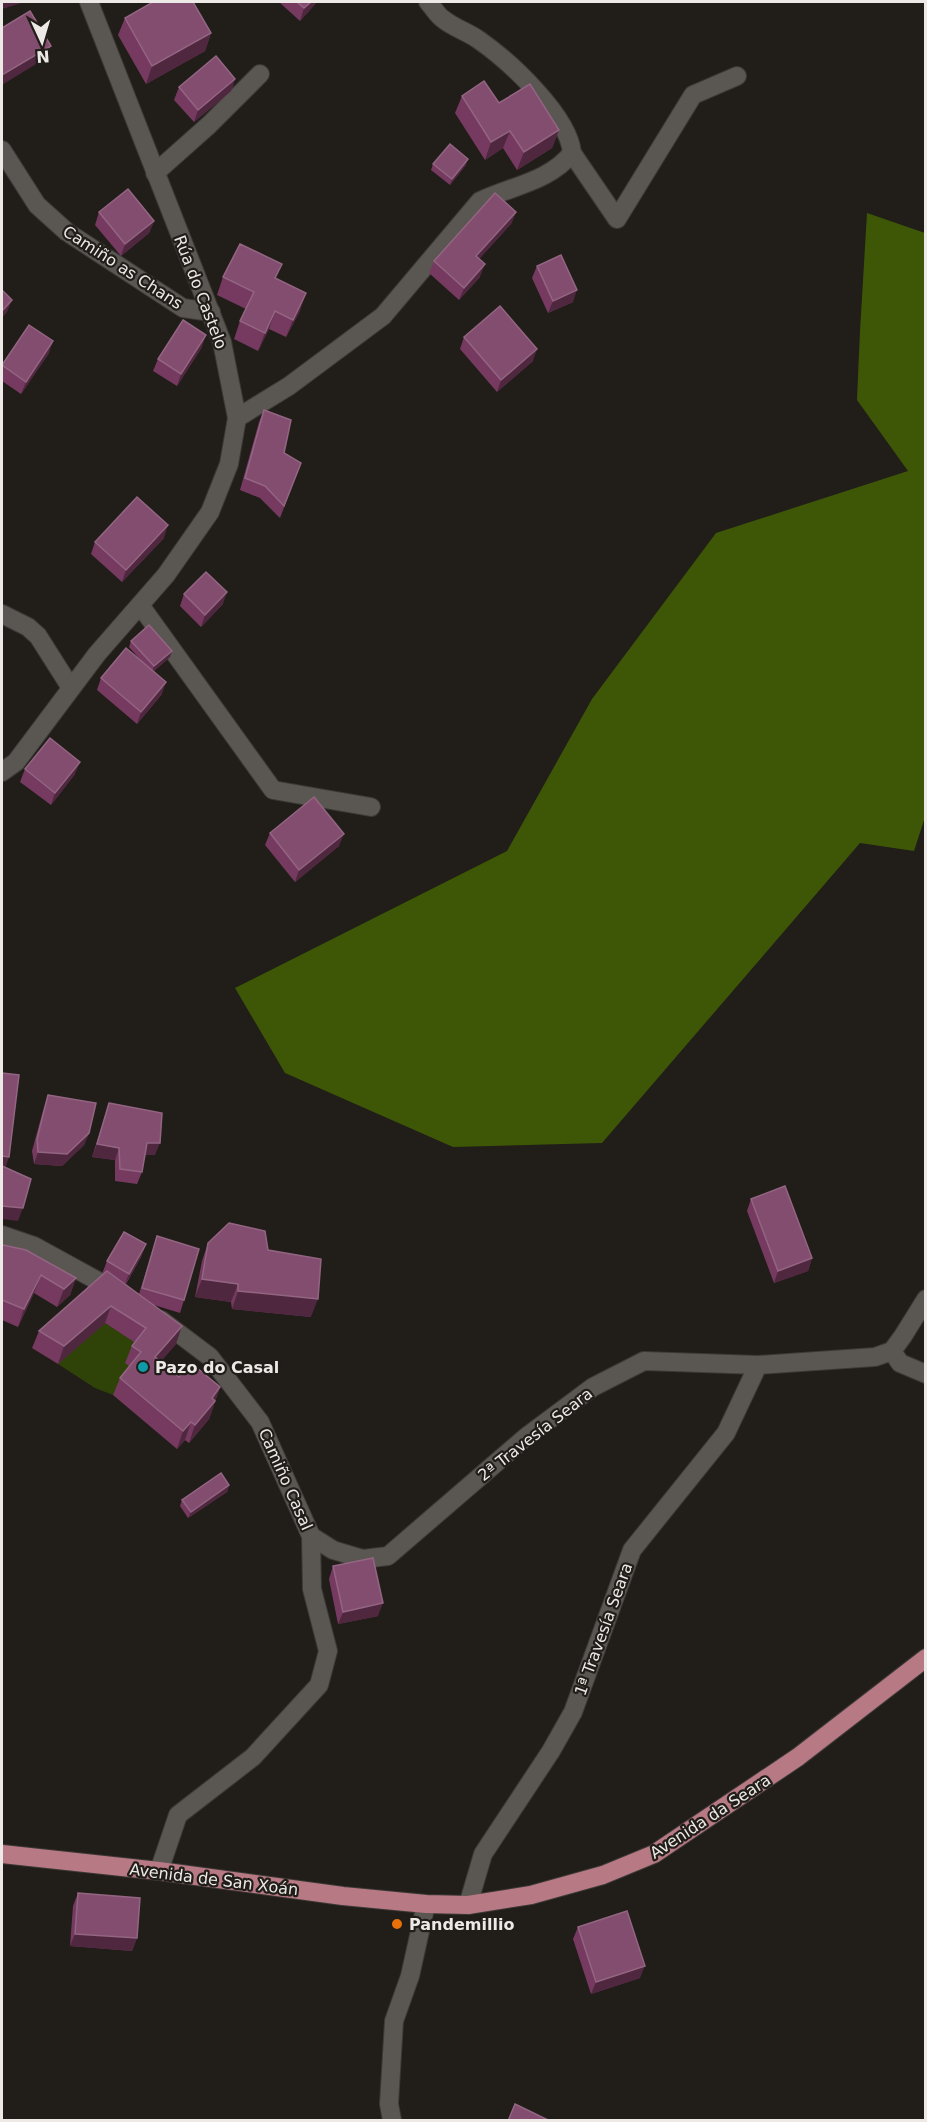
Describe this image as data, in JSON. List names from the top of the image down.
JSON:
{
  "streets": {
    "main road": ["Avenida da Seara", "Avenida de San Xoán"],
    "street": [
      "Camiño as Chans",
      "Rúa do Castelo",
      "2ª Travesía Seara",
      "Camiño Casal",
      "1ª Travesía Seara"
    ]
  },
  "crossings": [
    ["Camiño as Chans", "Rúa do Castelo"],
    ["2ª Travesía Seara", "Camiño Casal"],
    ["2ª Travesía Seara", "1ª Travesía Seara"],
    ["1ª Travesía Seara", "Avenida da Seara"],
    ["Avenida da Seara", "Avenida de San Xoán"]
  ],
  "places": ["Pazo do Casal", "Pandemillio"],
  "north": "bottom"
}
